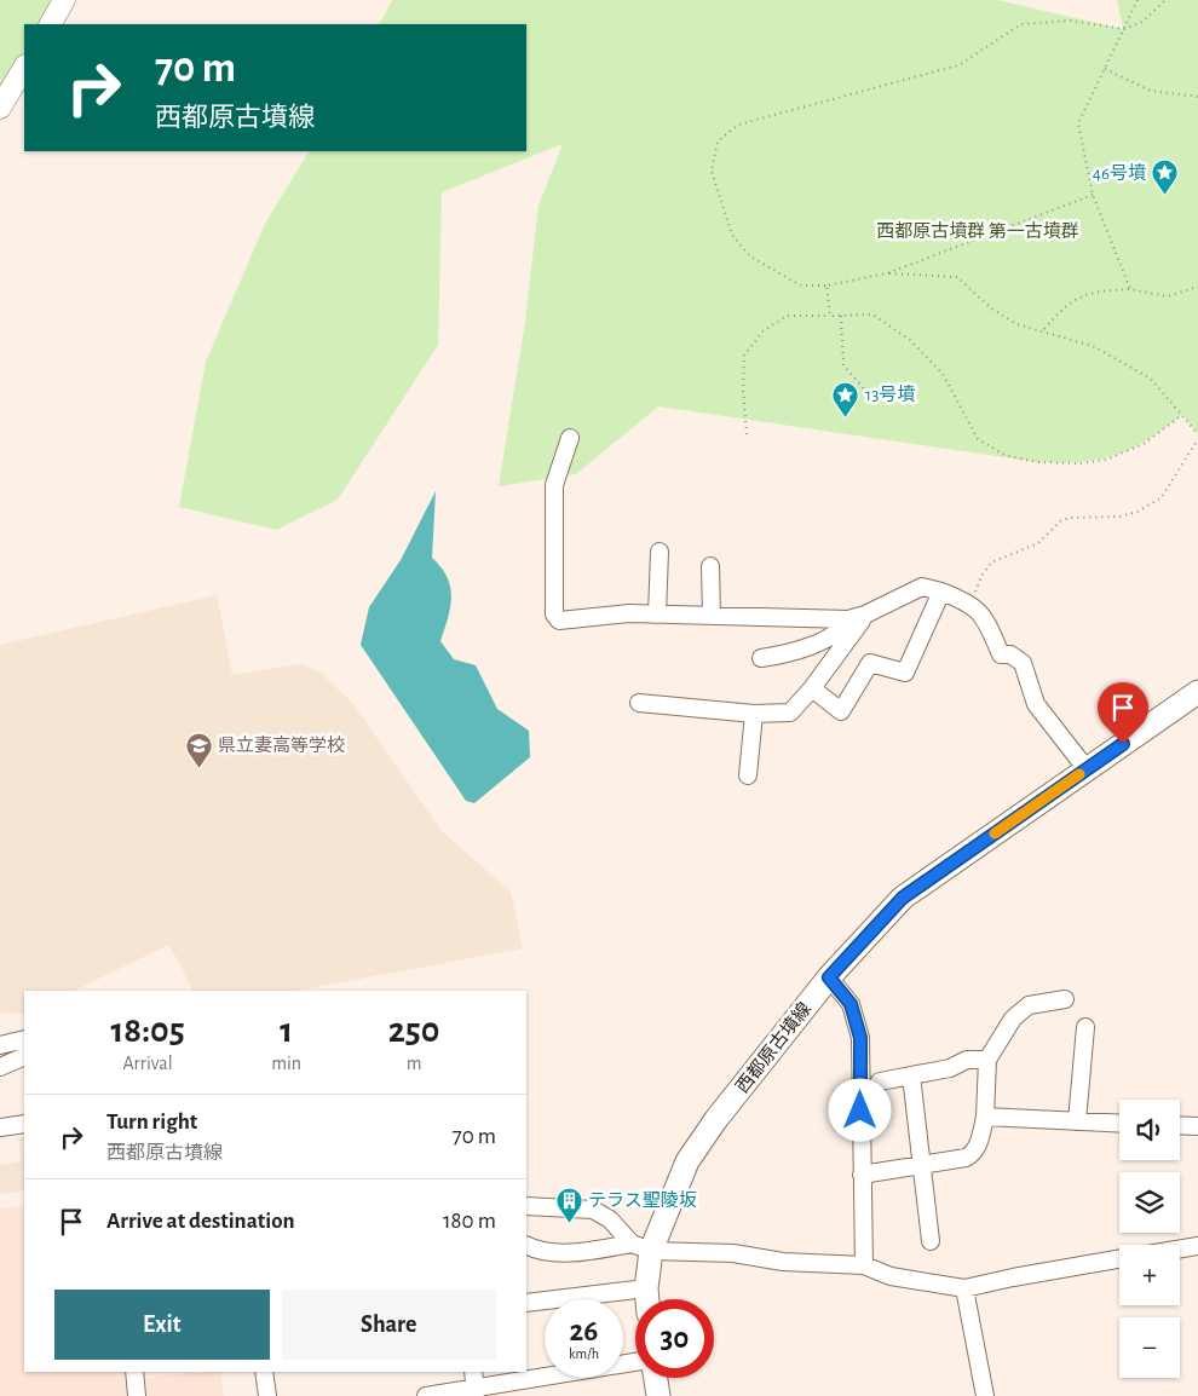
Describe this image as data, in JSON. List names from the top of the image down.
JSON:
{
  "streets": {
    "main road": ["西都原古墳線"]
  },
  "parks": ["西都原古墳群 第一古墳群"],
  "places": {
    "place": ["46号墳", "13号墳"],
    "school or university": ["県立妻高等学校"],
    "building": ["テラス聖陵坂"]
  },
  "page": {
    "turn": ["70 m", "西都原古墳線"],
    "eta": [
      "18:05",
      "Arrival",
      "1",
      "min",
      "250",
      "m"
    ],
    "list": [
      {
        "name": "Turn right",
        "note": "西都原古墳線",
        "value": "70 m"
      },
      {
        "name": "Arrive at destination",
        "value": "180 m"
      }
    ],
    "map_buttons": ["+", "−"],
    "buttons": ["Exit", "Share"],
    "speed": "26 km/h",
    "limit": "30"
  }
}
